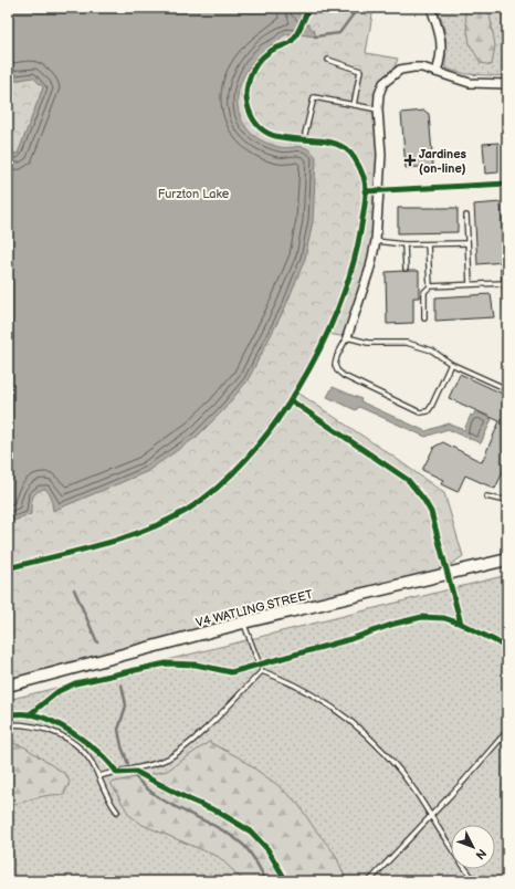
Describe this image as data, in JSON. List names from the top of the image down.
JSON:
{
  "streets": {
    "street": ["V4 WATLING STREET"]
  },
  "parks": ["Furzton Lake"],
  "places": {
    "health": ["Jardines (on-line)"]
  },
  "north": "bottom right"
}
